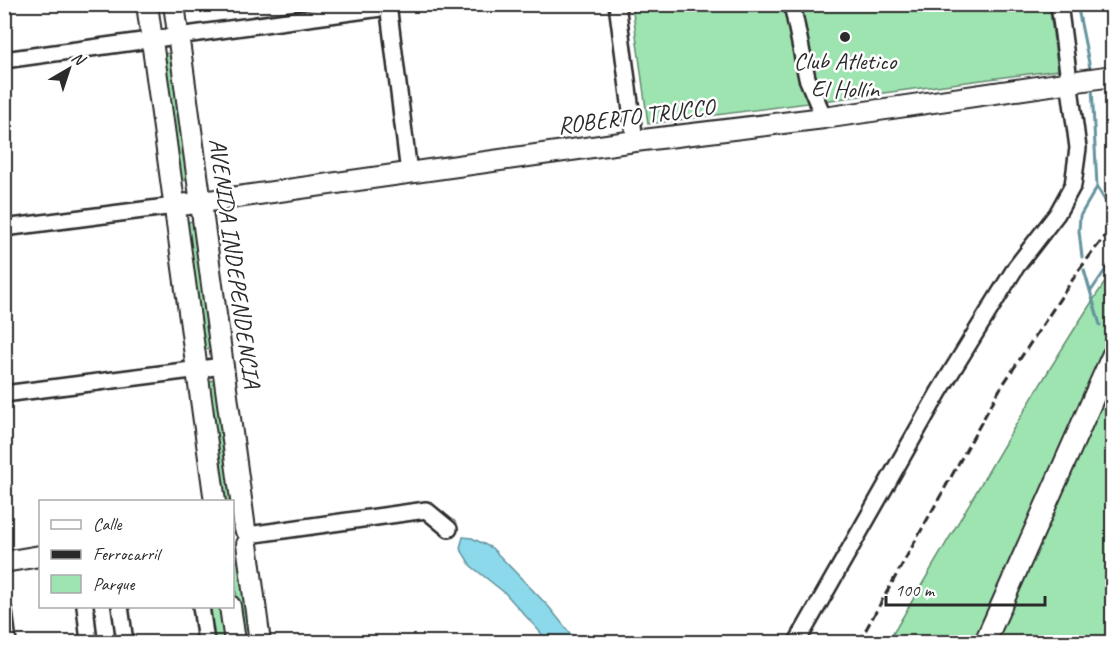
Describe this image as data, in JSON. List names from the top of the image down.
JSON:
{
  "streets": {
    "main road": ["ROBERTO TRUCCO", "AVENIDA INDEPENDENCIA"]
  },
  "crossings": [
    ["ROBERTO TRUCCO", "AVENIDA INDEPENDENCIA"]
  ],
  "places": ["Club Atletico El Hollín"],
  "legend": ["Calle", "Ferrocarril", "Parque"],
  "scale_bar": "100 m",
  "north": "top right"
}
